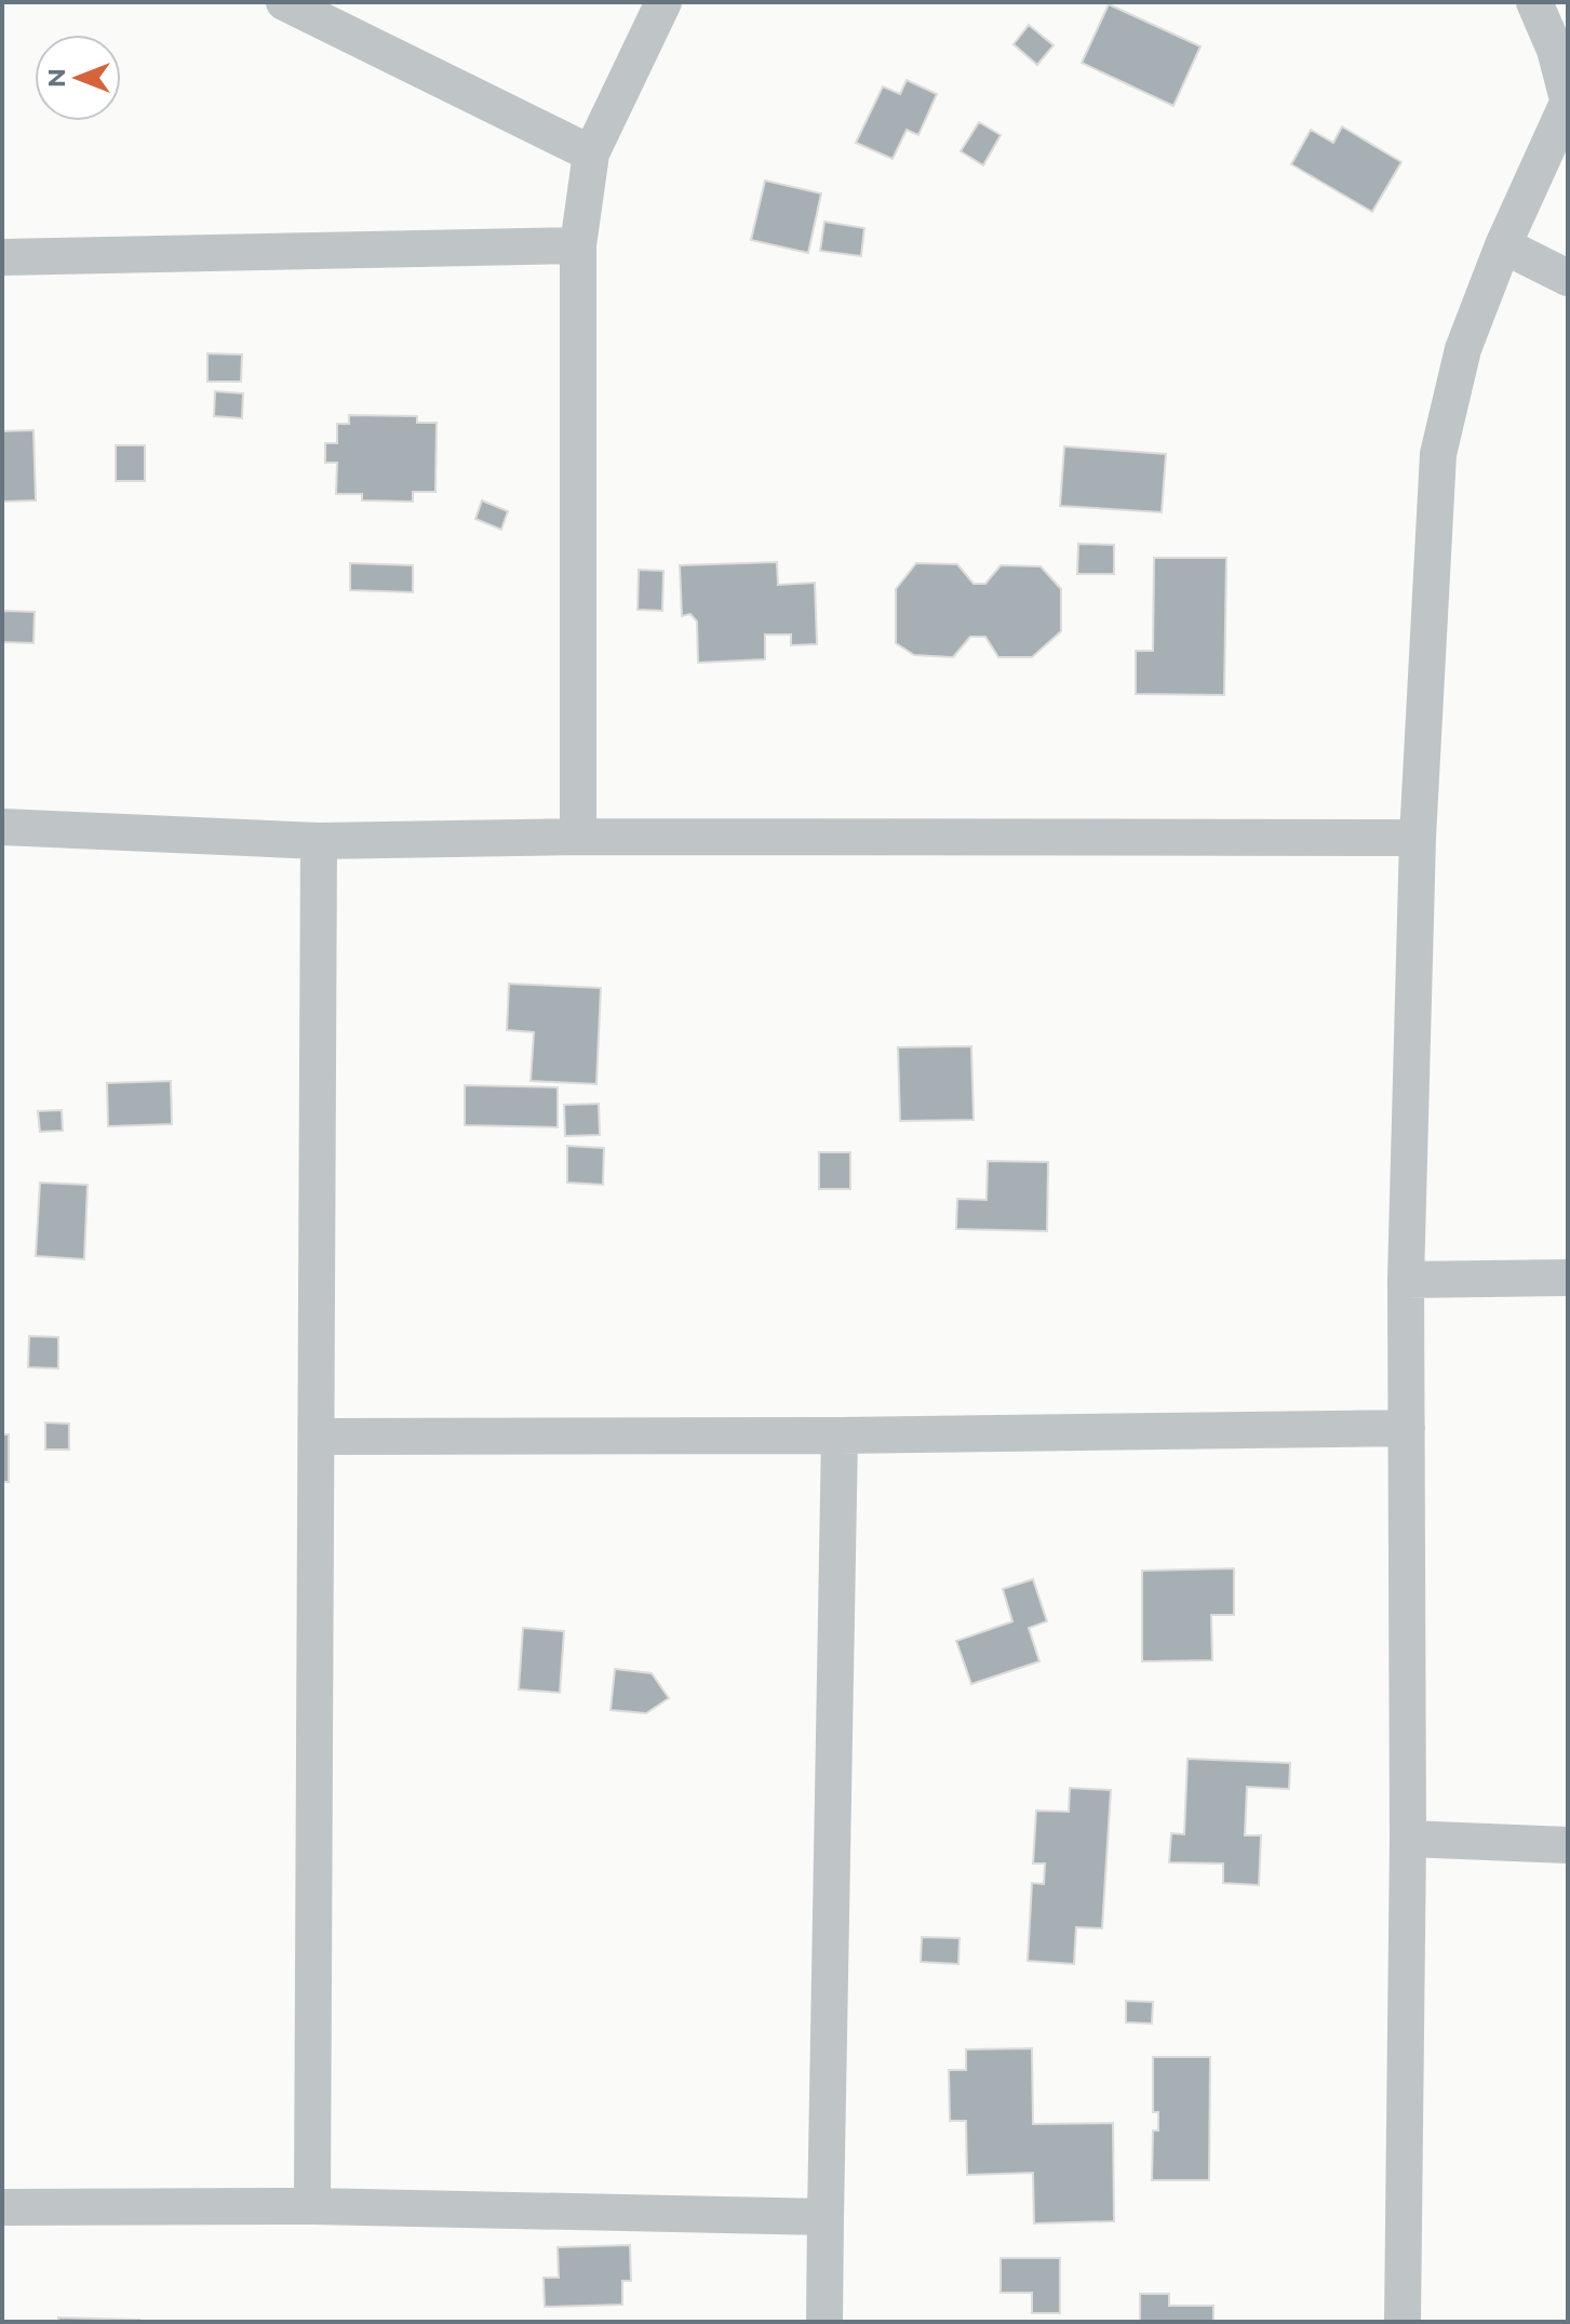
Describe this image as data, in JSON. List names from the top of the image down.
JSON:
{
  "north": "left"
}
